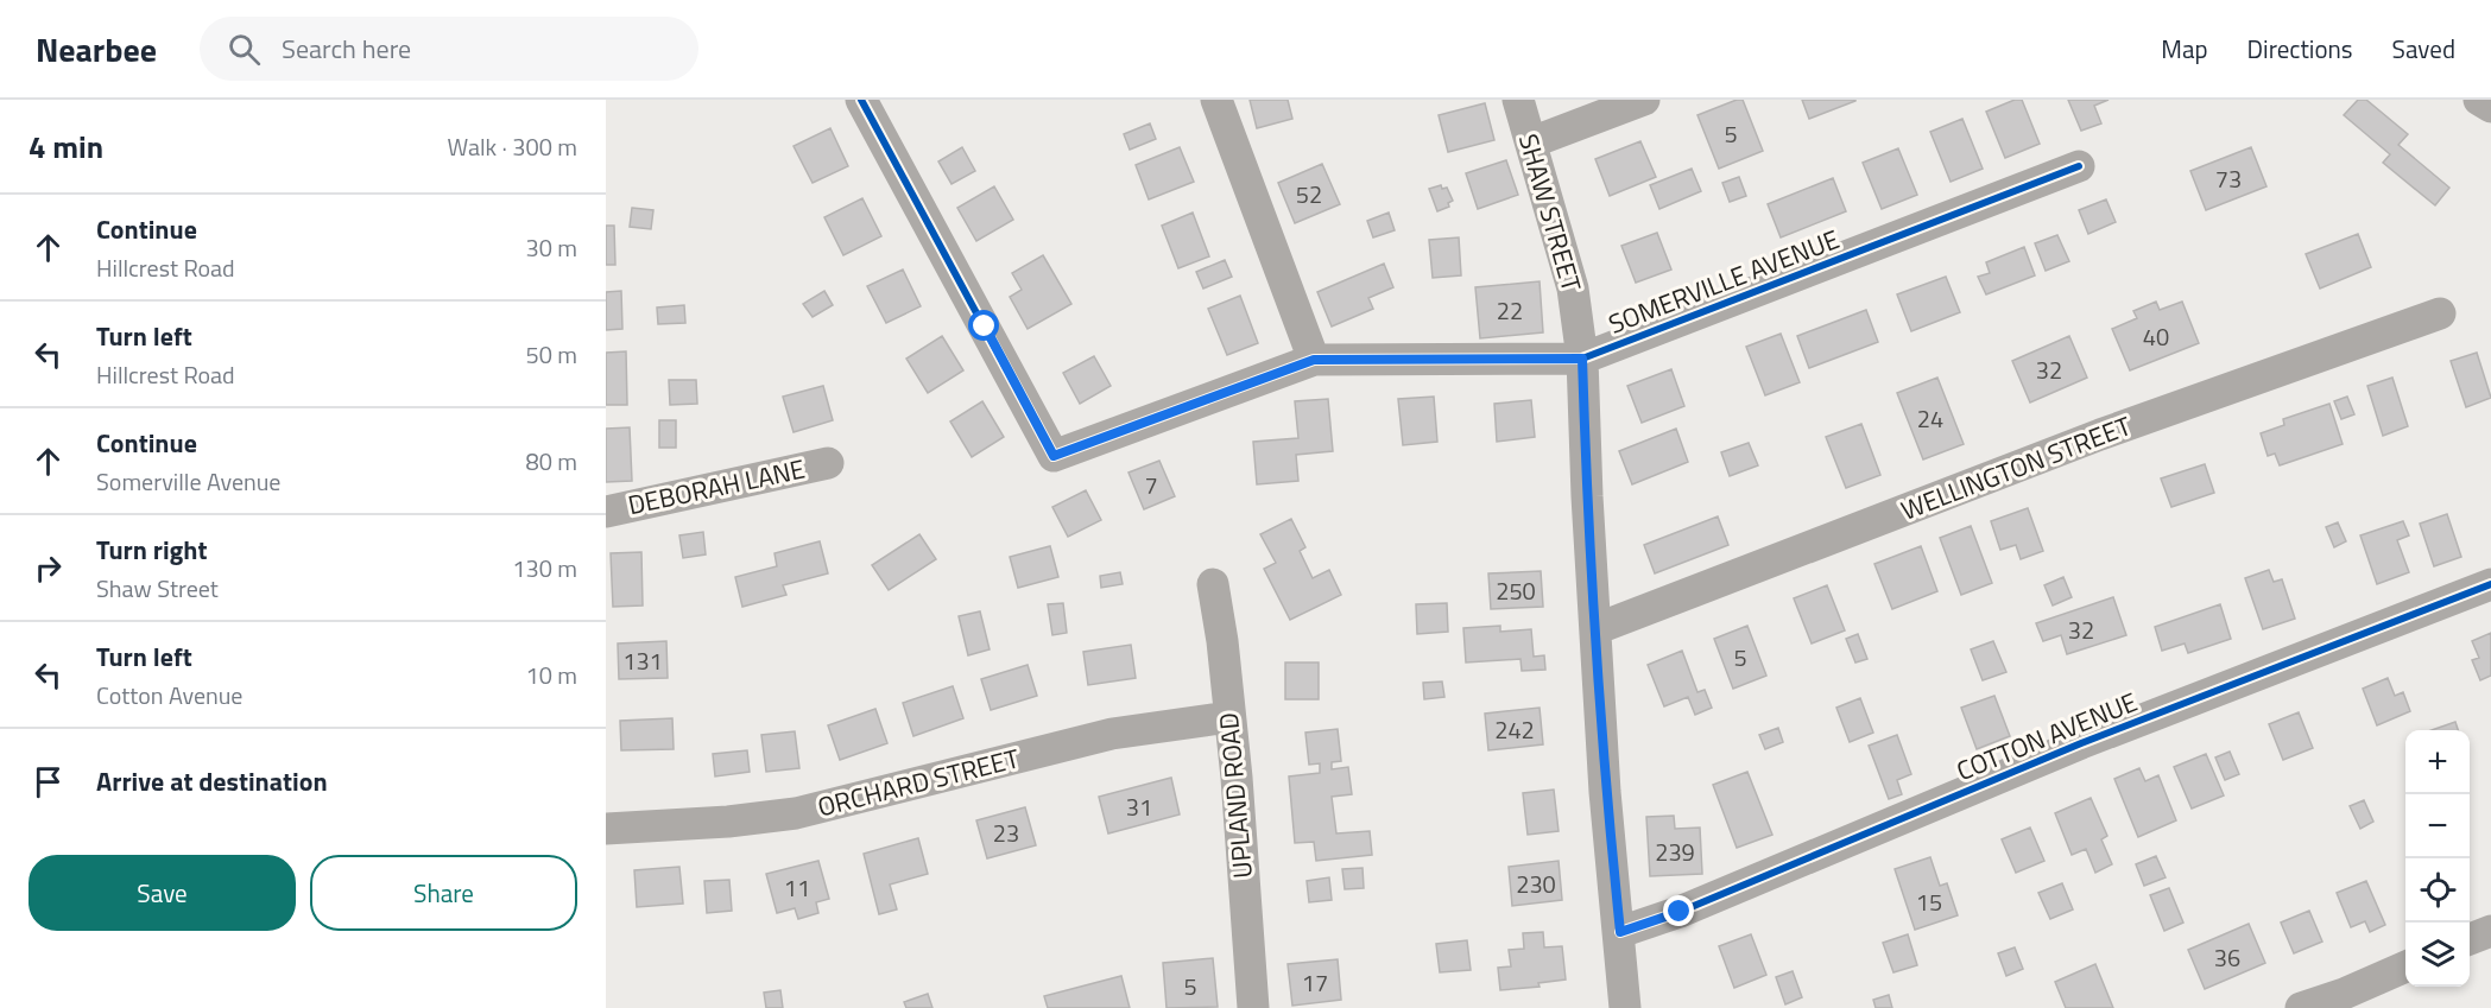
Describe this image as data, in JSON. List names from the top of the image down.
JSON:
{
  "streets": {
    "street": [
      "SHAW STREET",
      "SOMERVILLE AVENUE",
      "WELLINGTON STREET",
      "DEBORAH LANE",
      "COTTON AVENUE",
      "ORCHARD STREET",
      "UPLAND ROAD"
    ]
  },
  "crossings": [
    ["SHAW STREET", "SOMERVILLE AVENUE"],
    ["SHAW STREET", "WELLINGTON STREET"],
    ["SHAW STREET", "COTTON AVENUE"],
    ["ORCHARD STREET", "UPLAND ROAD"]
  ],
  "house_numbers": [
    "5",
    "73",
    "52",
    "22",
    "40",
    "32",
    "24",
    "7",
    "250",
    "32",
    "5",
    "131",
    "242",
    "31",
    "23",
    "239",
    "230",
    "11",
    "15",
    "36",
    "17",
    "5"
  ],
  "page": {
    "header": "Nearbee",
    "search": "Search here",
    "nav": ["Map", "Directions", "Saved"],
    "heading": ["4 min", "Walk · 300 m"],
    "list": [
      ["Continue", "Hillcrest Road", "30 m"],
      ["Turn left", "Hillcrest Road", "50 m"],
      ["Continue", "Somerville Avenue", "80 m"],
      ["Turn right", "Shaw Street", "130 m"],
      ["Turn left", "Cotton Avenue", "10 m"],
      "Arrive at destination"
    ],
    "map_buttons": ["+", "−"],
    "buttons": ["Save", "Share"]
  }
}
